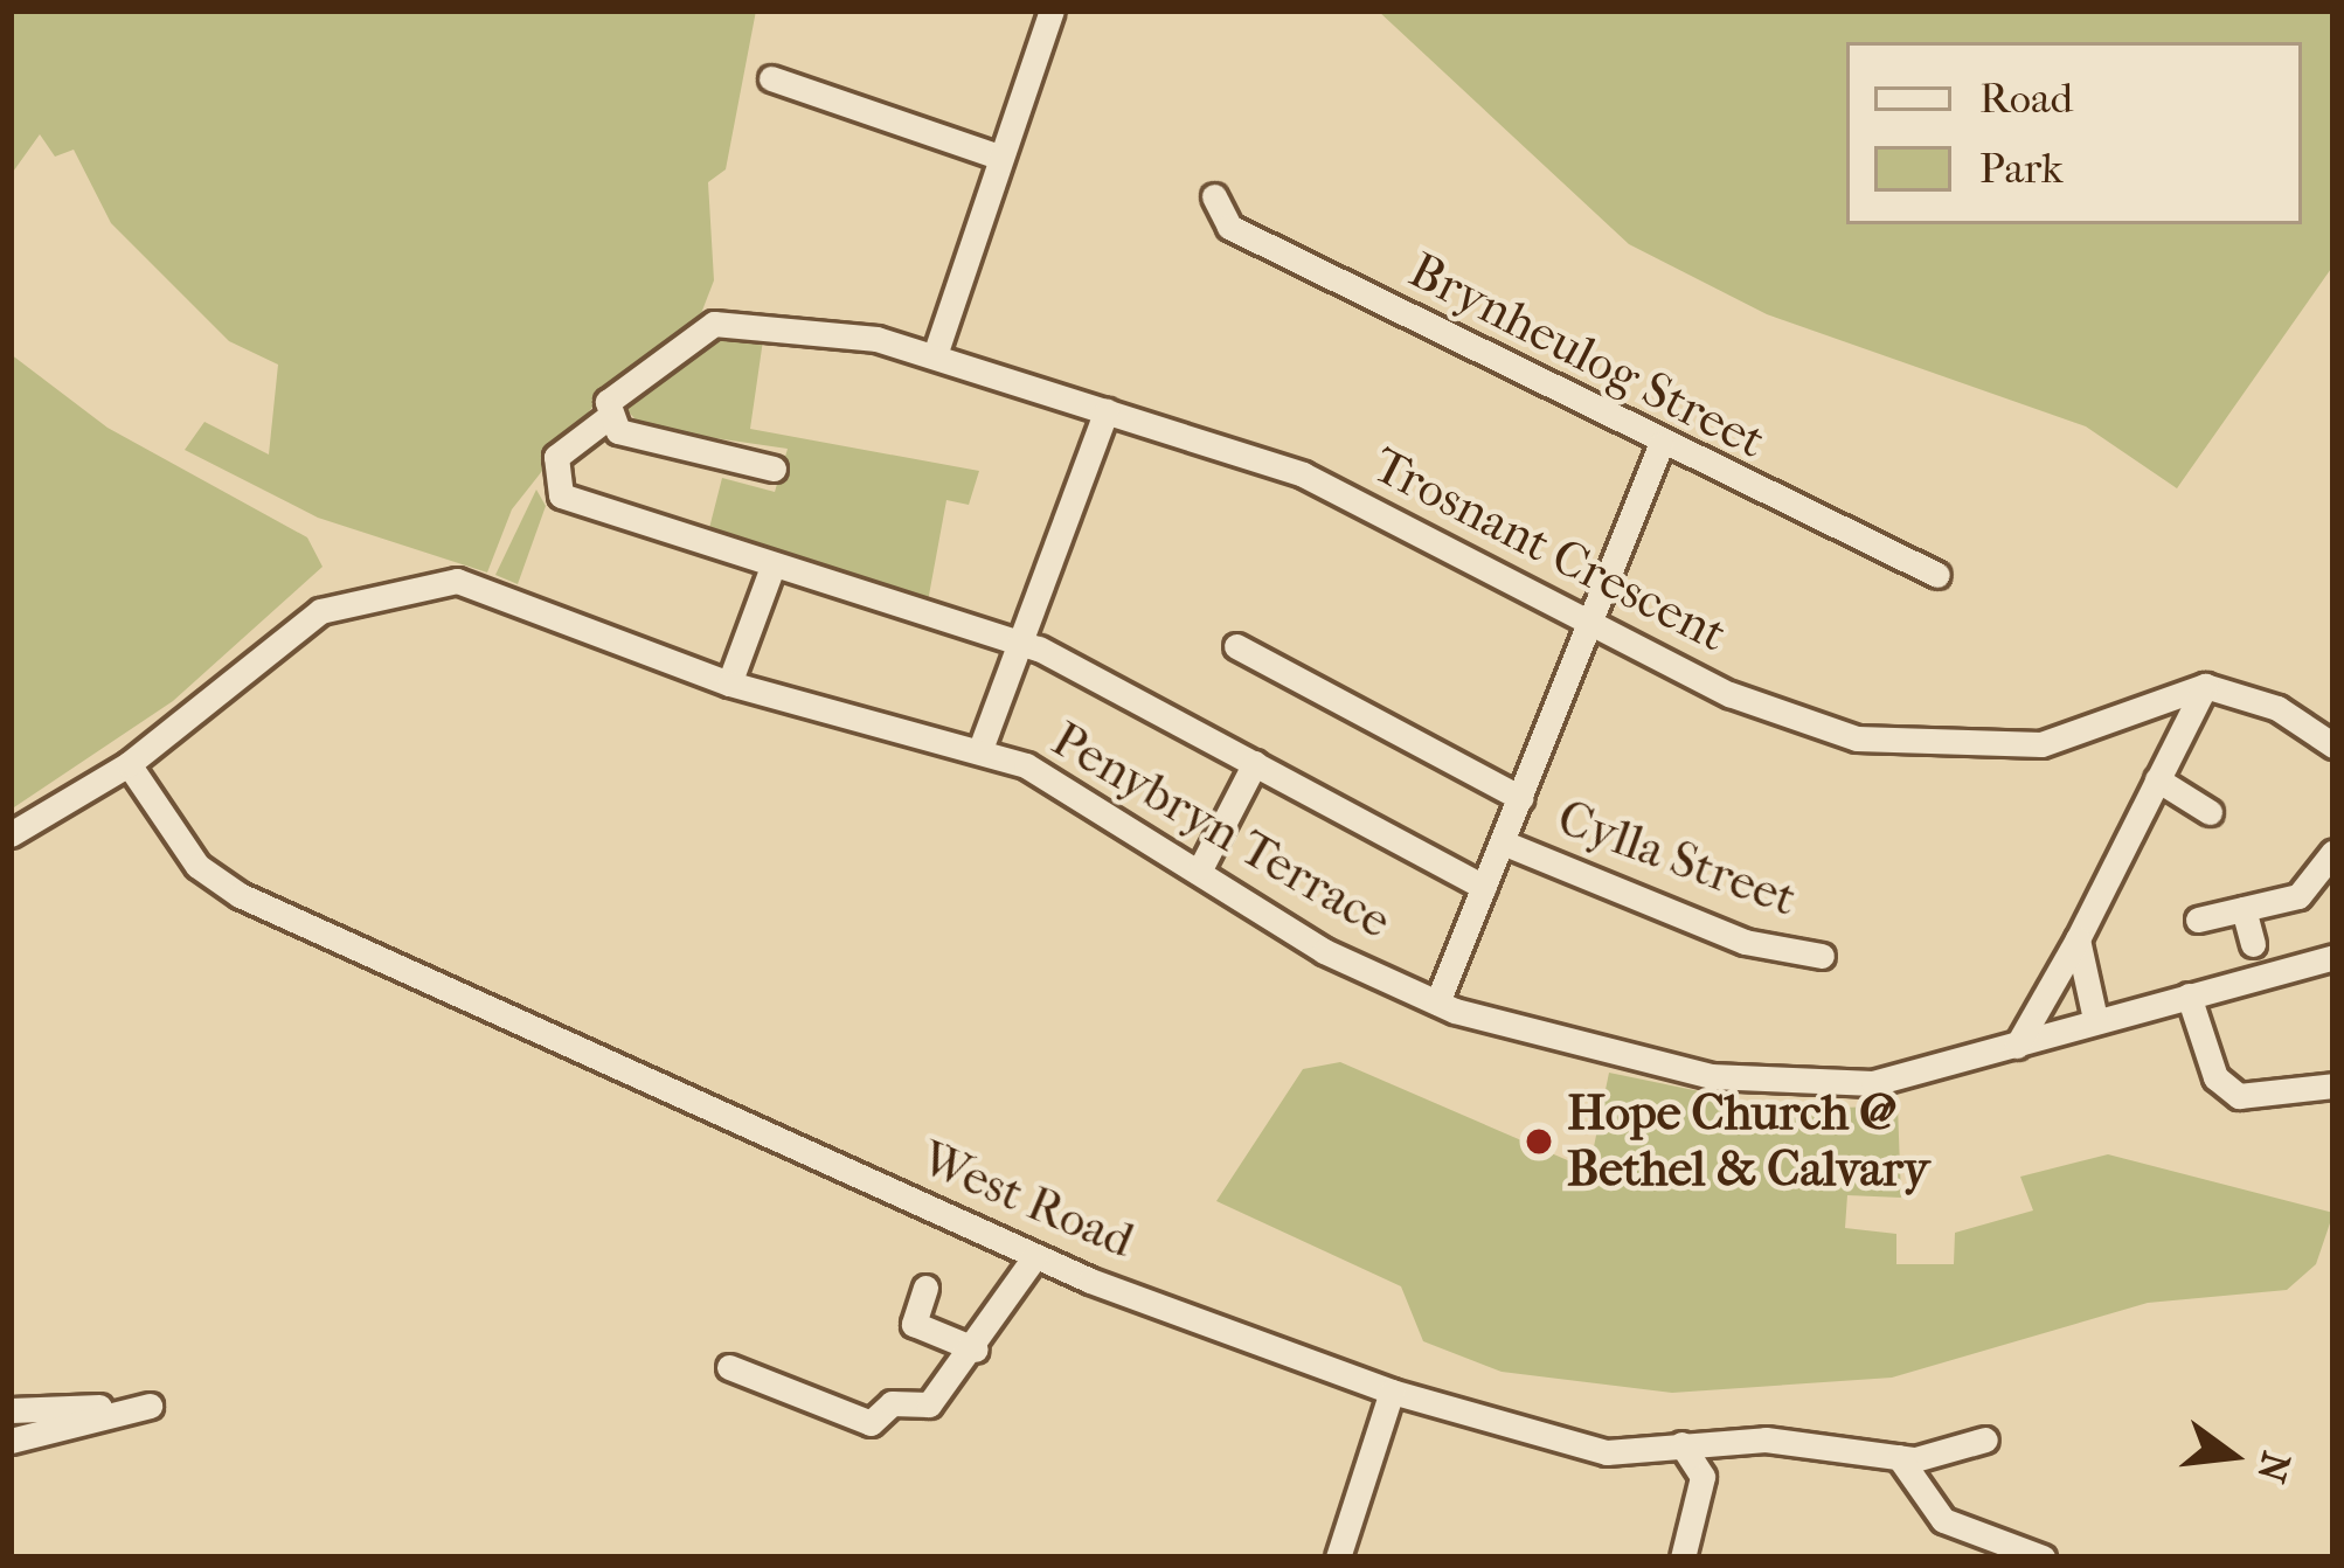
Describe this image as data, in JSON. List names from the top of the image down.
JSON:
{
  "streets": {
    "street": [
      "Brynheulog Street",
      "Trosnant Crescent",
      "Penybryn Terrace",
      "Cylla Street",
      "West Road"
    ]
  },
  "crossings": [
    ["Penybryn Terrace", "West Road"]
  ],
  "places": ["Hope Church @ Bethel & Calvary"],
  "legend": ["Road", "Park"],
  "north": "right"
}
